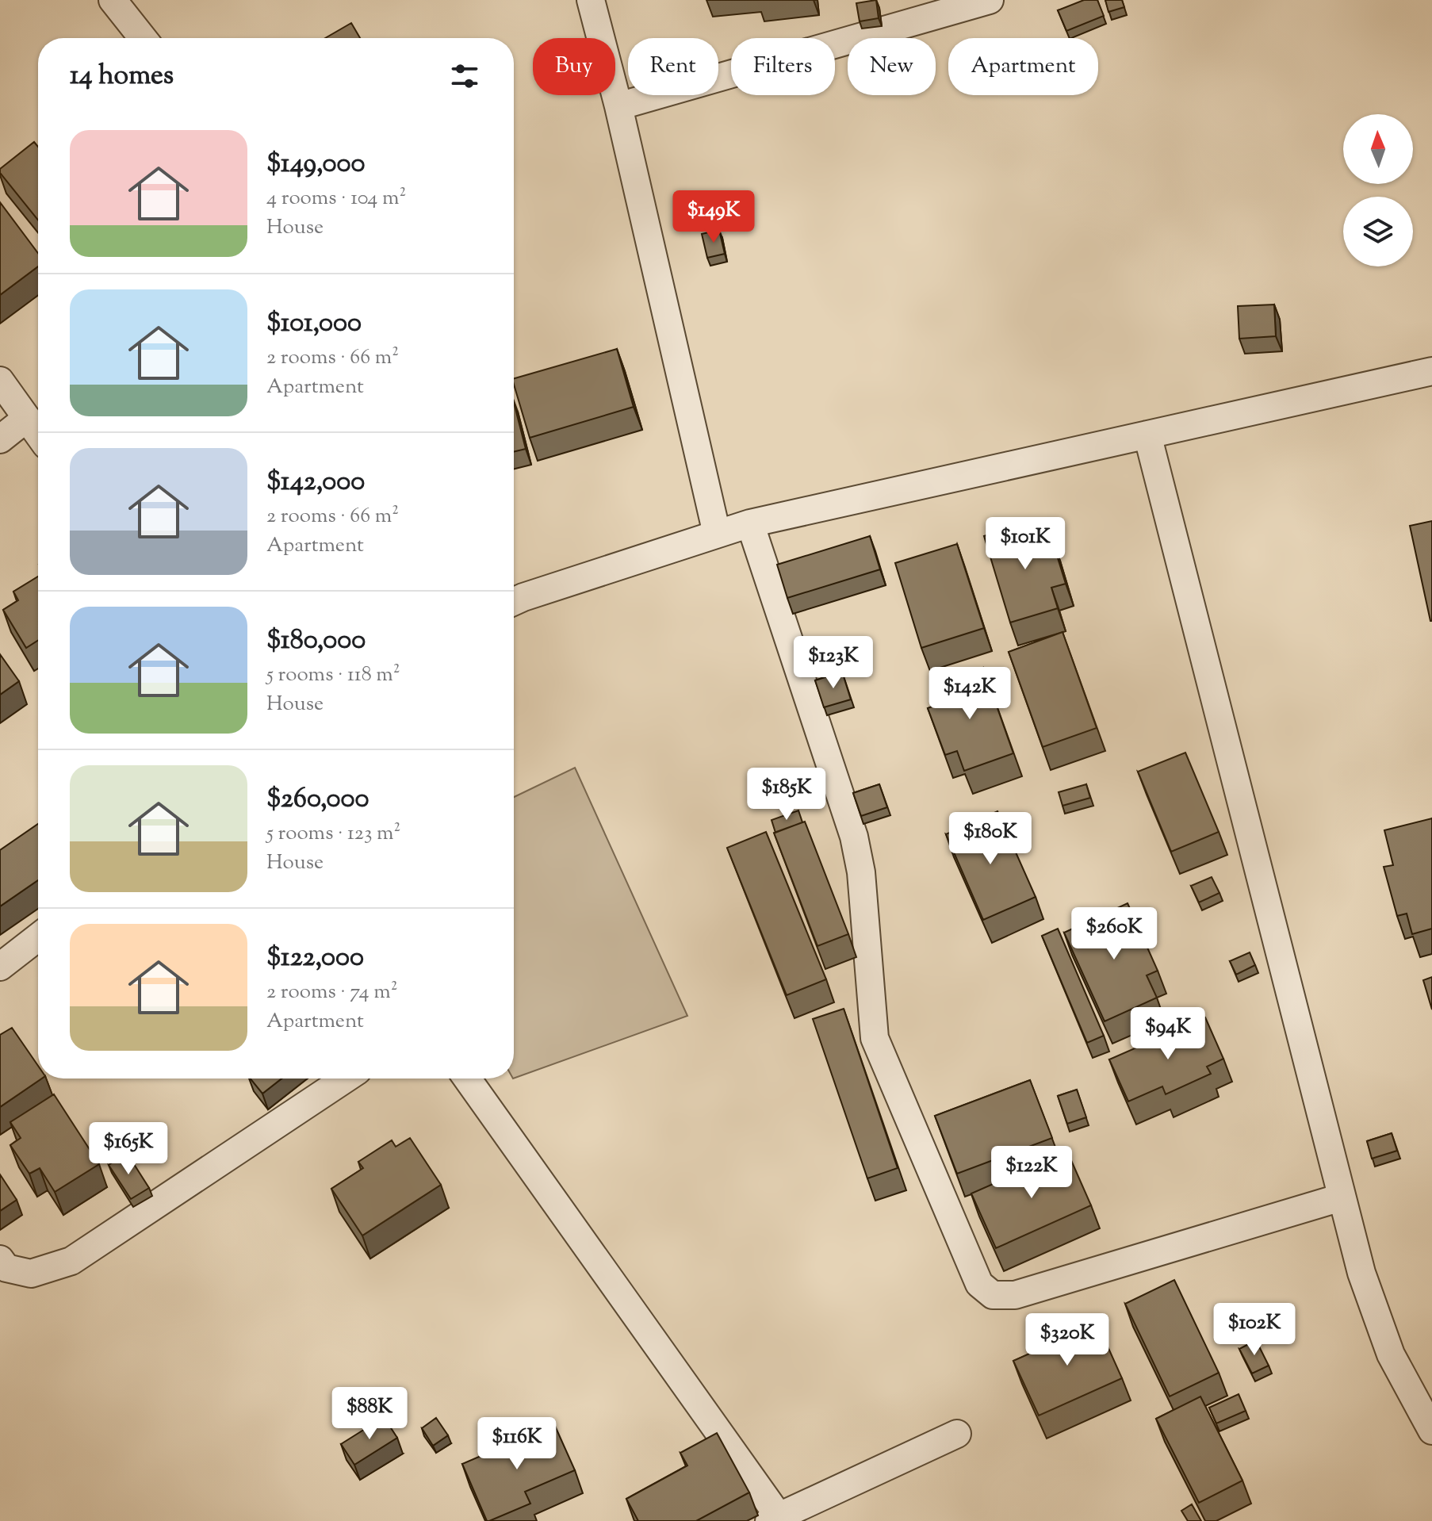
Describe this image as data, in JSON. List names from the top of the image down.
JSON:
{
  "north": "top",
  "page": {
    "chip": [
      "Buy",
      "Rent",
      "Filters",
      "New",
      "Apartment"
    ],
    "heading": "14 homes",
    "list": [
      {
        "name": "$149,000",
        "note": "4 rooms · 104 m² · House"
      },
      {
        "name": "$101,000",
        "note": "2 rooms · 66 m² · Apartment"
      },
      {
        "name": "$142,000",
        "note": "2 rooms · 66 m² · Apartment"
      },
      {
        "name": "$180,000",
        "note": "5 rooms · 118 m² · House"
      },
      {
        "name": "$260,000",
        "note": "5 rooms · 123 m² · House"
      },
      {
        "name": "$122,000",
        "note": "2 rooms · 74 m² · Apartment"
      }
    ],
    "price": [
      "$149K",
      "$101K",
      "$123K",
      "$142K",
      "$185K",
      "$180K",
      "$260K",
      "$94K",
      "$165K",
      "$122K",
      "$102K",
      "$320K",
      "$88K",
      "$116K"
    ]
  }
}
